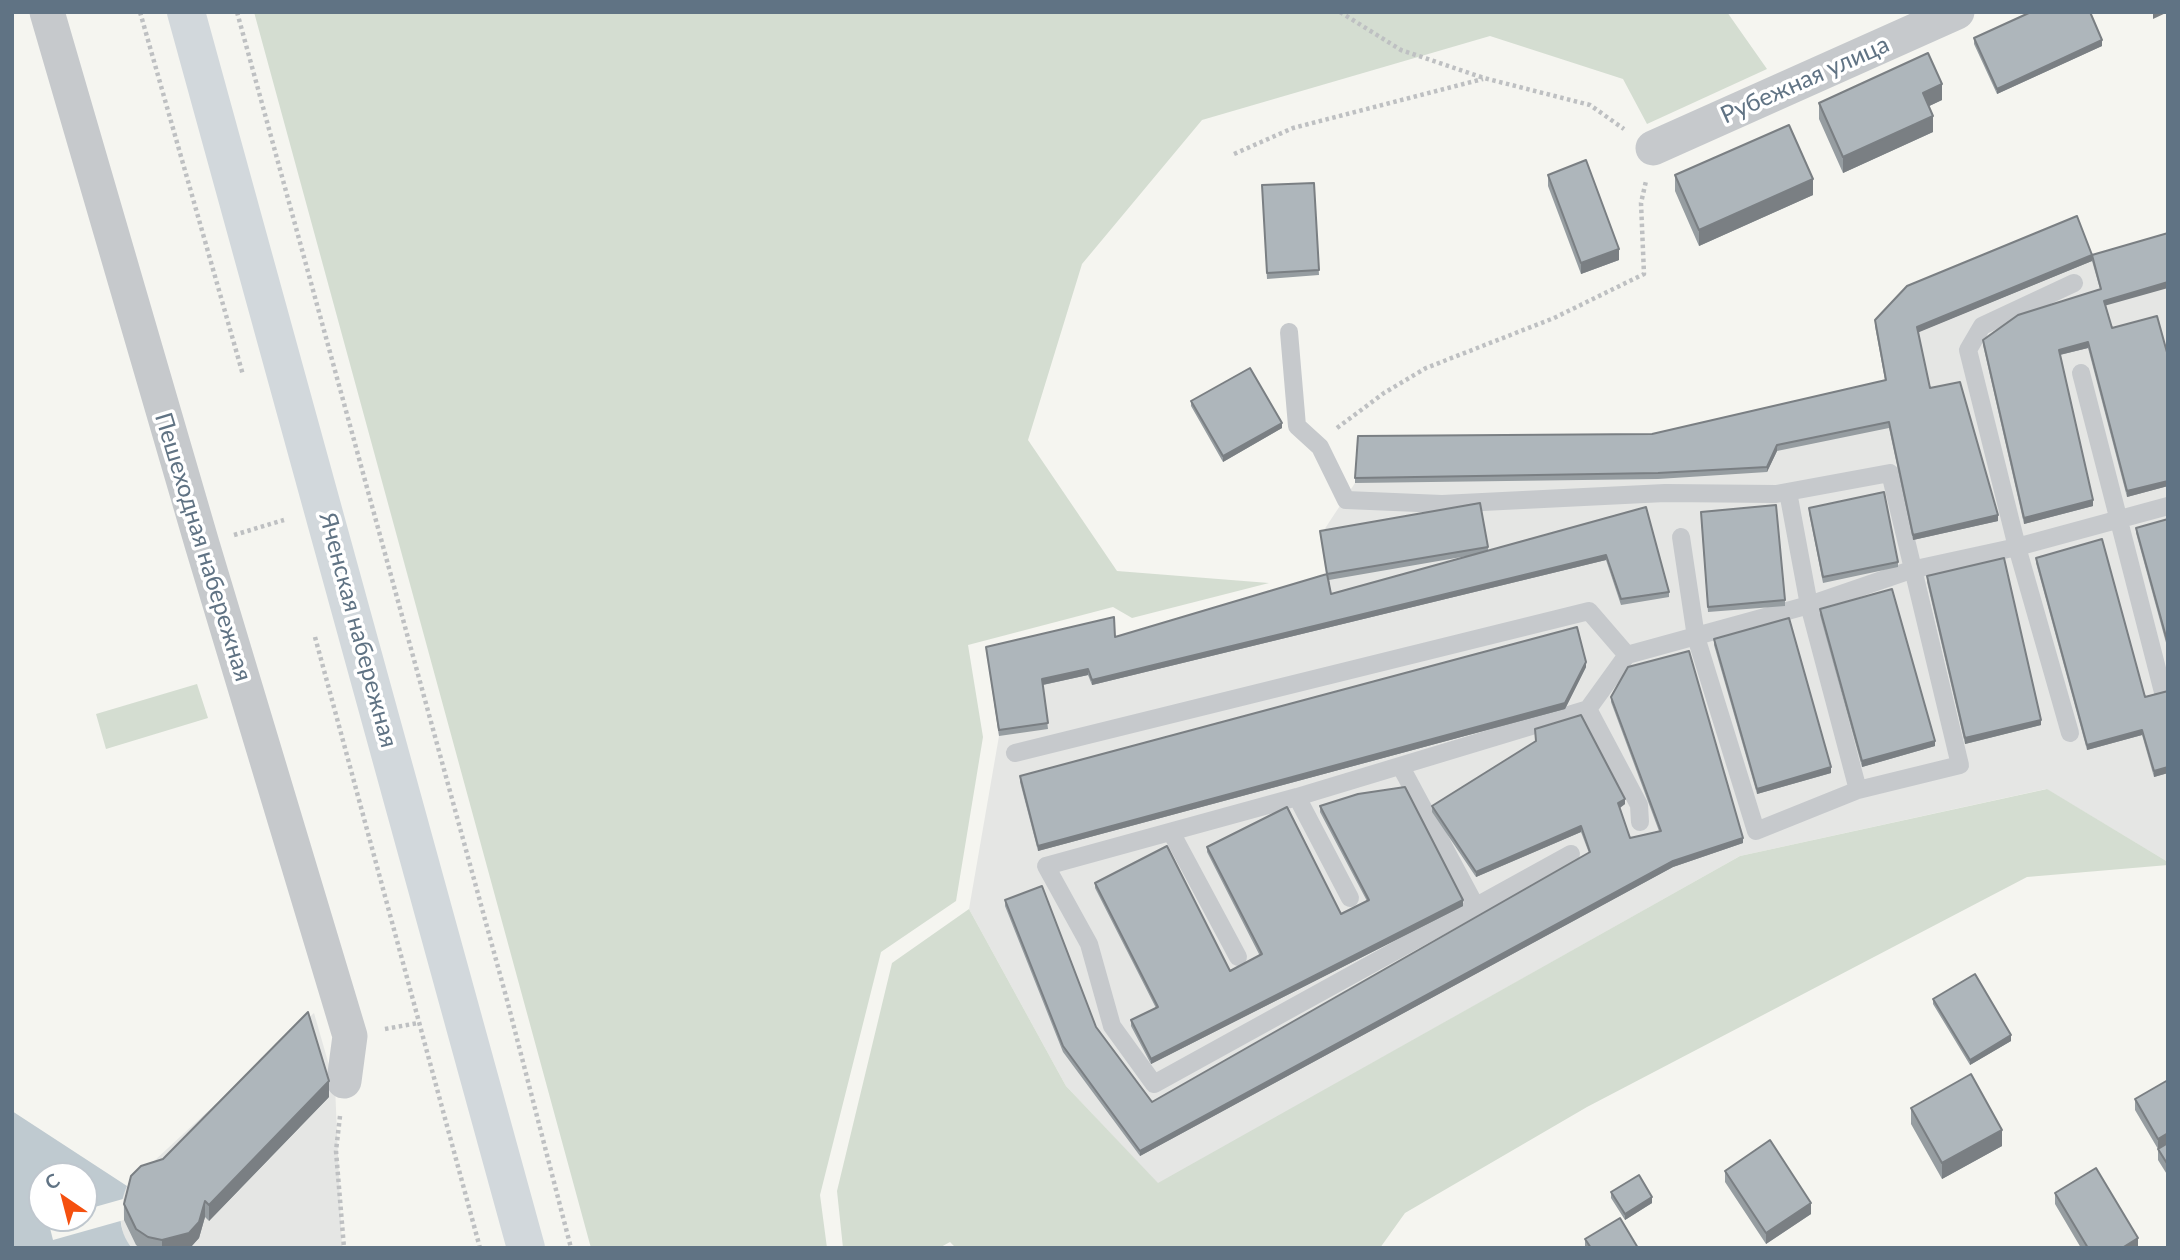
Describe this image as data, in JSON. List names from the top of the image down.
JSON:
{
  "streets": {
    "street": ["Рубежная улица", "Пешеходная набережная", "Яченская набережная"]
  },
  "north": "top left"
}
